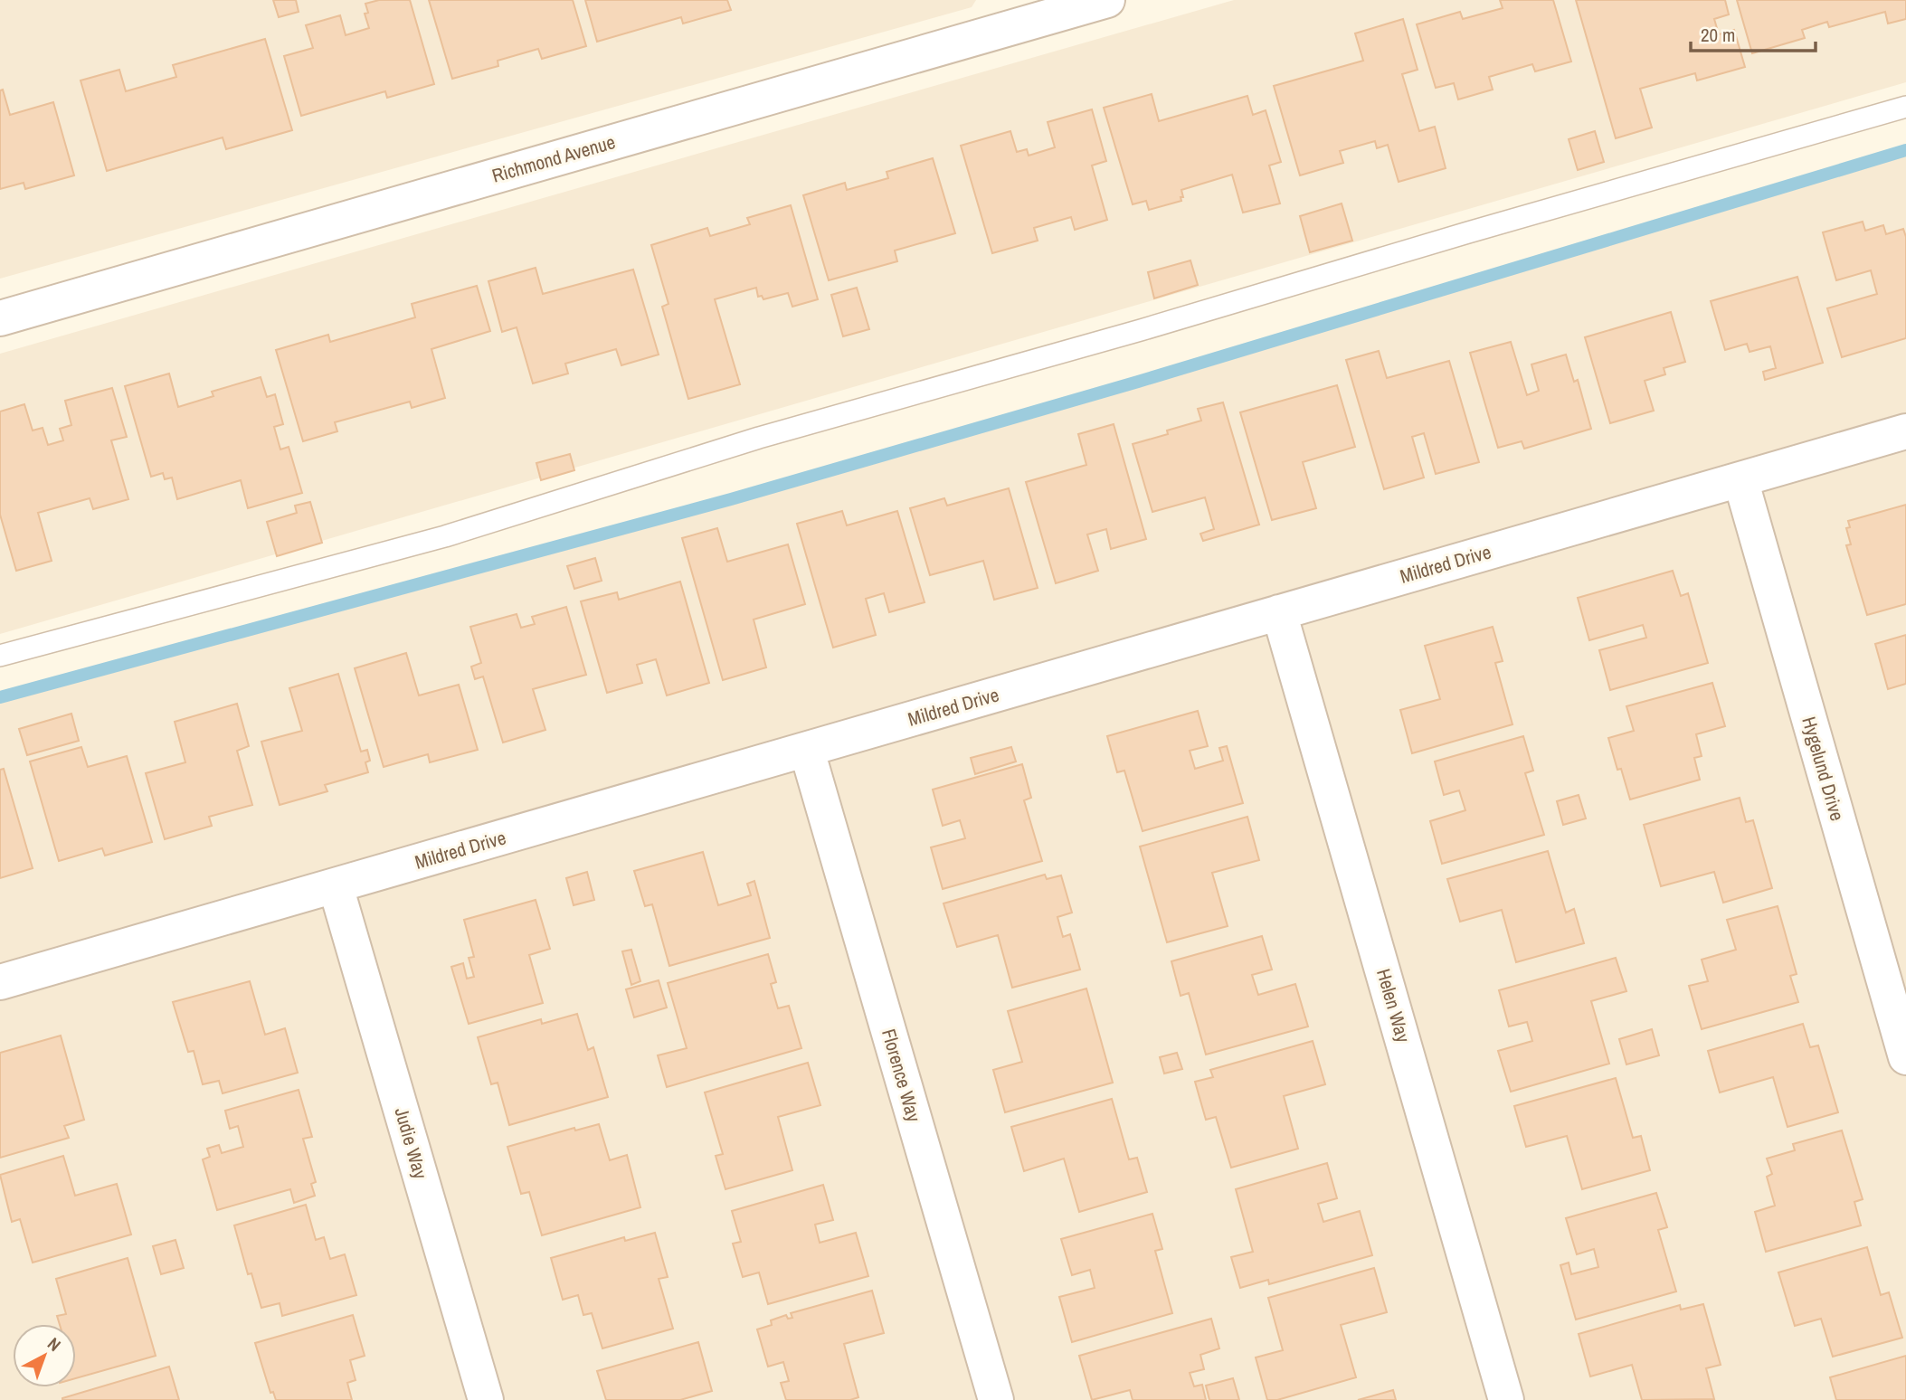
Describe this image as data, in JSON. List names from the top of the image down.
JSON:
{
  "streets": {
    "street": [
      "Richmond Avenue",
      "Mildred Drive",
      "Hygelund Drive",
      "Helen Way",
      "Florence Way",
      "Judie Way"
    ]
  },
  "crossings": [
    ["Mildred Drive", "Hygelund Drive"],
    ["Mildred Drive", "Helen Way"],
    ["Mildred Drive", "Florence Way"],
    ["Mildred Drive", "Judie Way"]
  ],
  "scale_bar": "20 m",
  "north": "top right"
}
